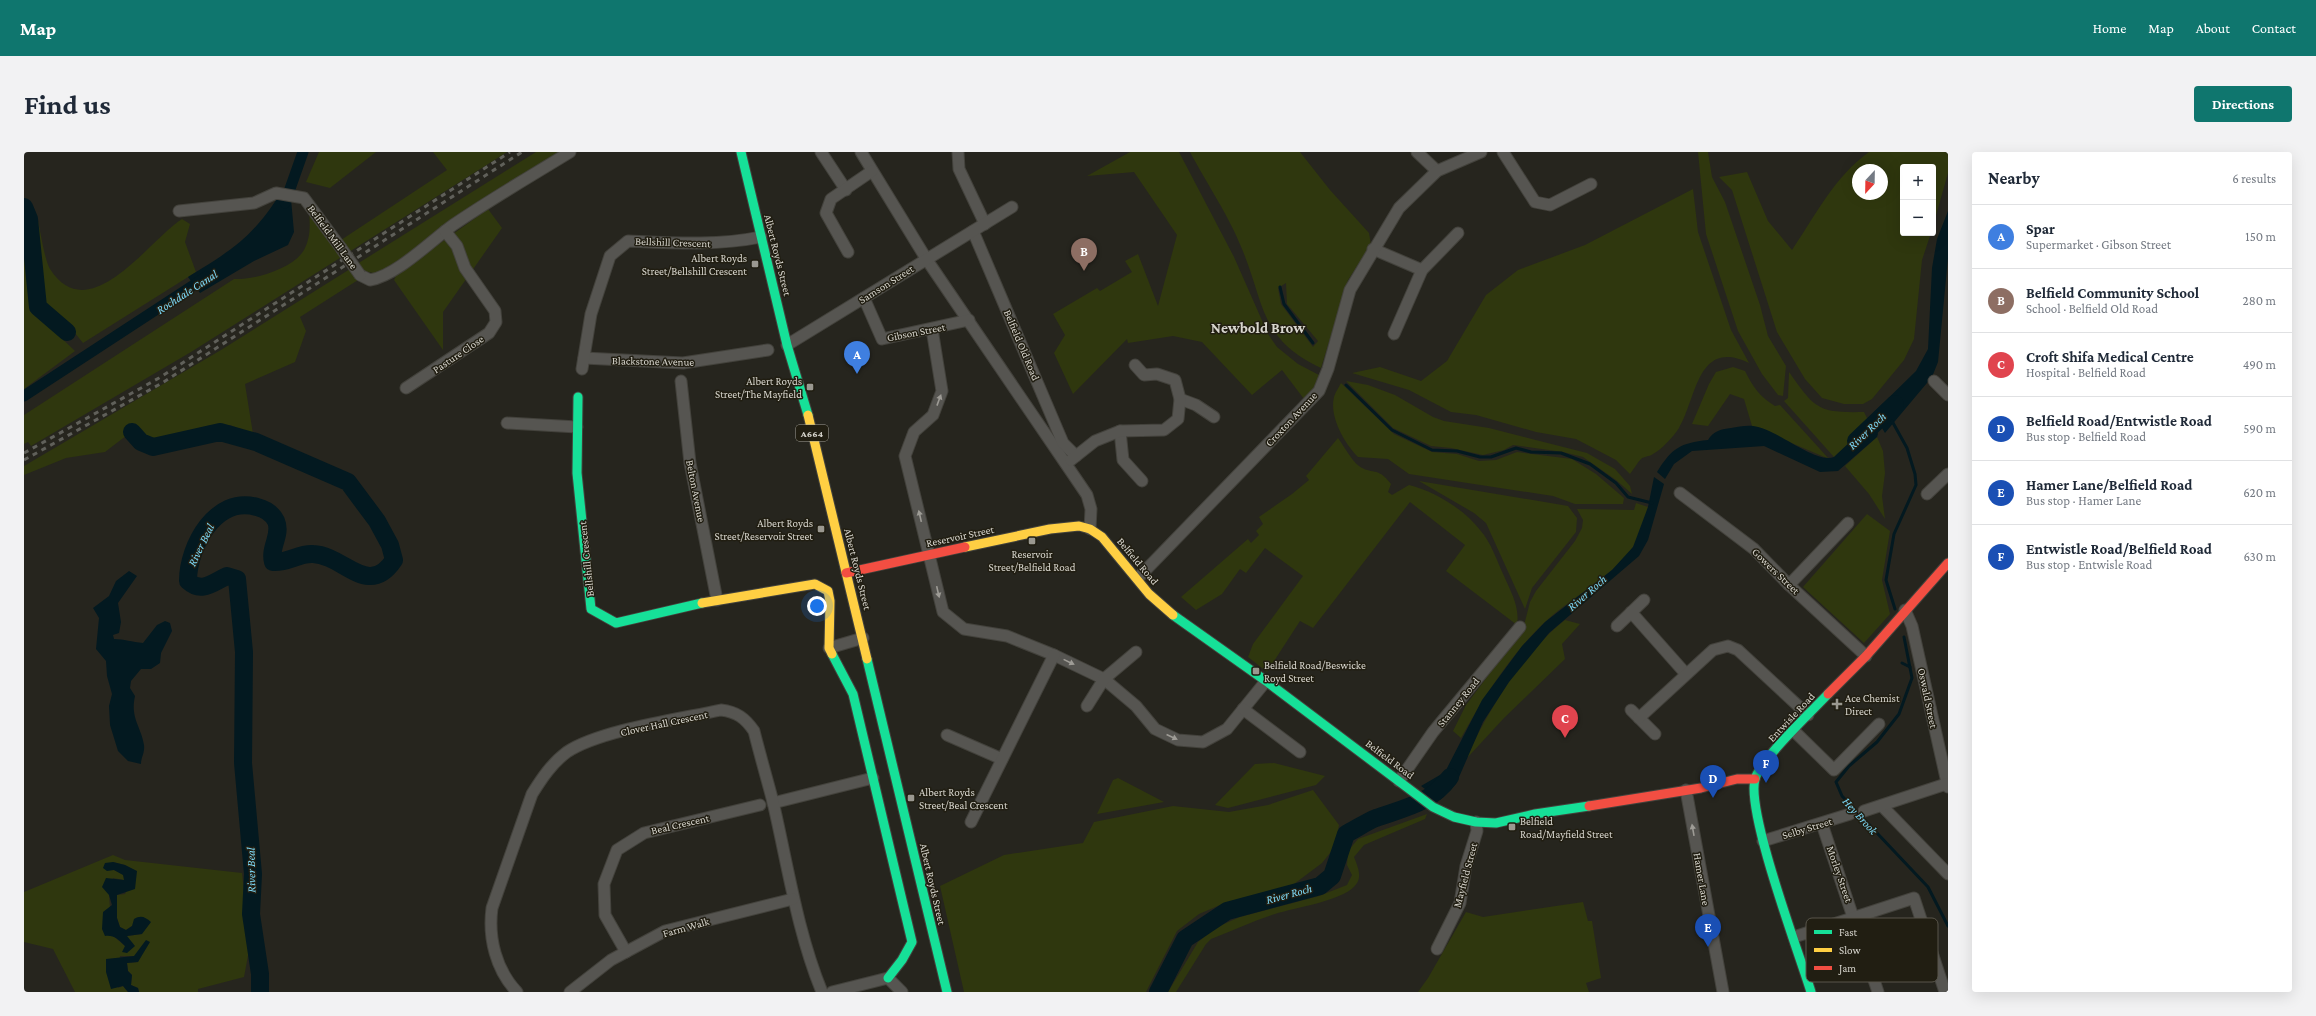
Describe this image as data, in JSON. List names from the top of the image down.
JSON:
{
  "streets": {
    "street": [
      "Belfield Mill Lane",
      "Bellshill Crescent",
      "Albert Royds Street",
      "Samson Street",
      "Gibson Street",
      "Belfield Old Road",
      "Pasture Close",
      "Blackstone Avenue",
      "Croxton Avenue",
      "A664",
      "Belton Avenue",
      "Reservoir Street",
      "Belfield Road",
      "Gowers Street",
      "Oswald Street",
      "Stanney Road",
      "Entwisle Road",
      "Clover Hall Crescent",
      "Beal Crescent",
      "Selby Street",
      "Morley Street",
      "Mayfield Street",
      "Hamer Lane",
      "Farm Walk"
    ]
  },
  "crossings": [
    ["Belfield Mill Lane", "Pasture Close"],
    ["Bellshill Crescent", "Albert Royds Street"],
    ["Bellshill Crescent", "Blackstone Avenue"],
    ["Bellshill Crescent", "Belton Avenue"],
    ["Albert Royds Street", "Samson Street"],
    ["Albert Royds Street", "Reservoir Street"],
    ["Samson Street", "Gibson Street"],
    ["Samson Street", "Belfield Old Road"],
    ["Croxton Avenue", "Belfield Road"],
    ["Reservoir Street", "Belfield Road"],
    ["Belfield Road", "Stanney Road"],
    ["Belfield Road", "Entwisle Road"],
    ["Belfield Road", "Mayfield Street"],
    ["Belfield Road", "Hamer Lane"],
    ["Gowers Street", "Entwisle Road"],
    ["Oswald Street", "Entwisle Road"],
    ["Clover Hall Crescent", "Farm Walk"],
    ["Beal Crescent", "Farm Walk"],
    ["Selby Street", "Morley Street"]
  ],
  "districts": ["Newbold Brow"],
  "water": [
    "Rochdale Canal",
    "River Roch",
    "River Beal",
    "Hey Brook"
  ],
  "places": {
    "transit": [
      "Albert Royds Street/Bellshill Crescent",
      "Albert Royds Street/The Mayfield",
      "Albert Royds Street/Reservoir Street",
      "Reservoir Street/Belfield Road",
      "Belfield Road/Beswicke Royd Street",
      "Albert Royds Street/Beal Crescent",
      "Belfield Road/Mayfield Street"
    ],
    "health": ["Ace Chemist Direct"]
  },
  "legend": ["Fast", "Slow", "Jam"],
  "north": "bottom",
  "page": {
    "header": "Map",
    "nav": [
      "Home",
      "Map",
      "About",
      "Contact"
    ],
    "buttons": "Directions",
    "title": "Find us",
    "heading": ["Nearby", "6 results"],
    "map_buttons": ["+", "−"],
    "list": [
      {
        "mark": "A",
        "name": "Spar",
        "note": "Supermarket · Gibson Street",
        "value": "150 m"
      },
      {
        "mark": "B",
        "name": "Belfield Community School",
        "note": "School · Belfield Old Road",
        "value": "280 m"
      },
      {
        "mark": "C",
        "name": "Croft Shifa Medical Centre",
        "note": "Hospital · Belfield Road",
        "value": "490 m"
      },
      {
        "mark": "D",
        "name": "Belfield Road/Entwistle Road",
        "note": "Bus stop · Belfield Road",
        "value": "590 m"
      },
      {
        "mark": "E",
        "name": "Hamer Lane/Belfield Road",
        "note": "Bus stop · Hamer Lane",
        "value": "620 m"
      },
      {
        "mark": "F",
        "name": "Entwistle Road/Belfield Road",
        "note": "Bus stop · Entwisle Road",
        "value": "630 m"
      }
    ],
    "pins": [
      "B",
      "A",
      "C",
      "F",
      "D",
      "E"
    ]
  }
}
